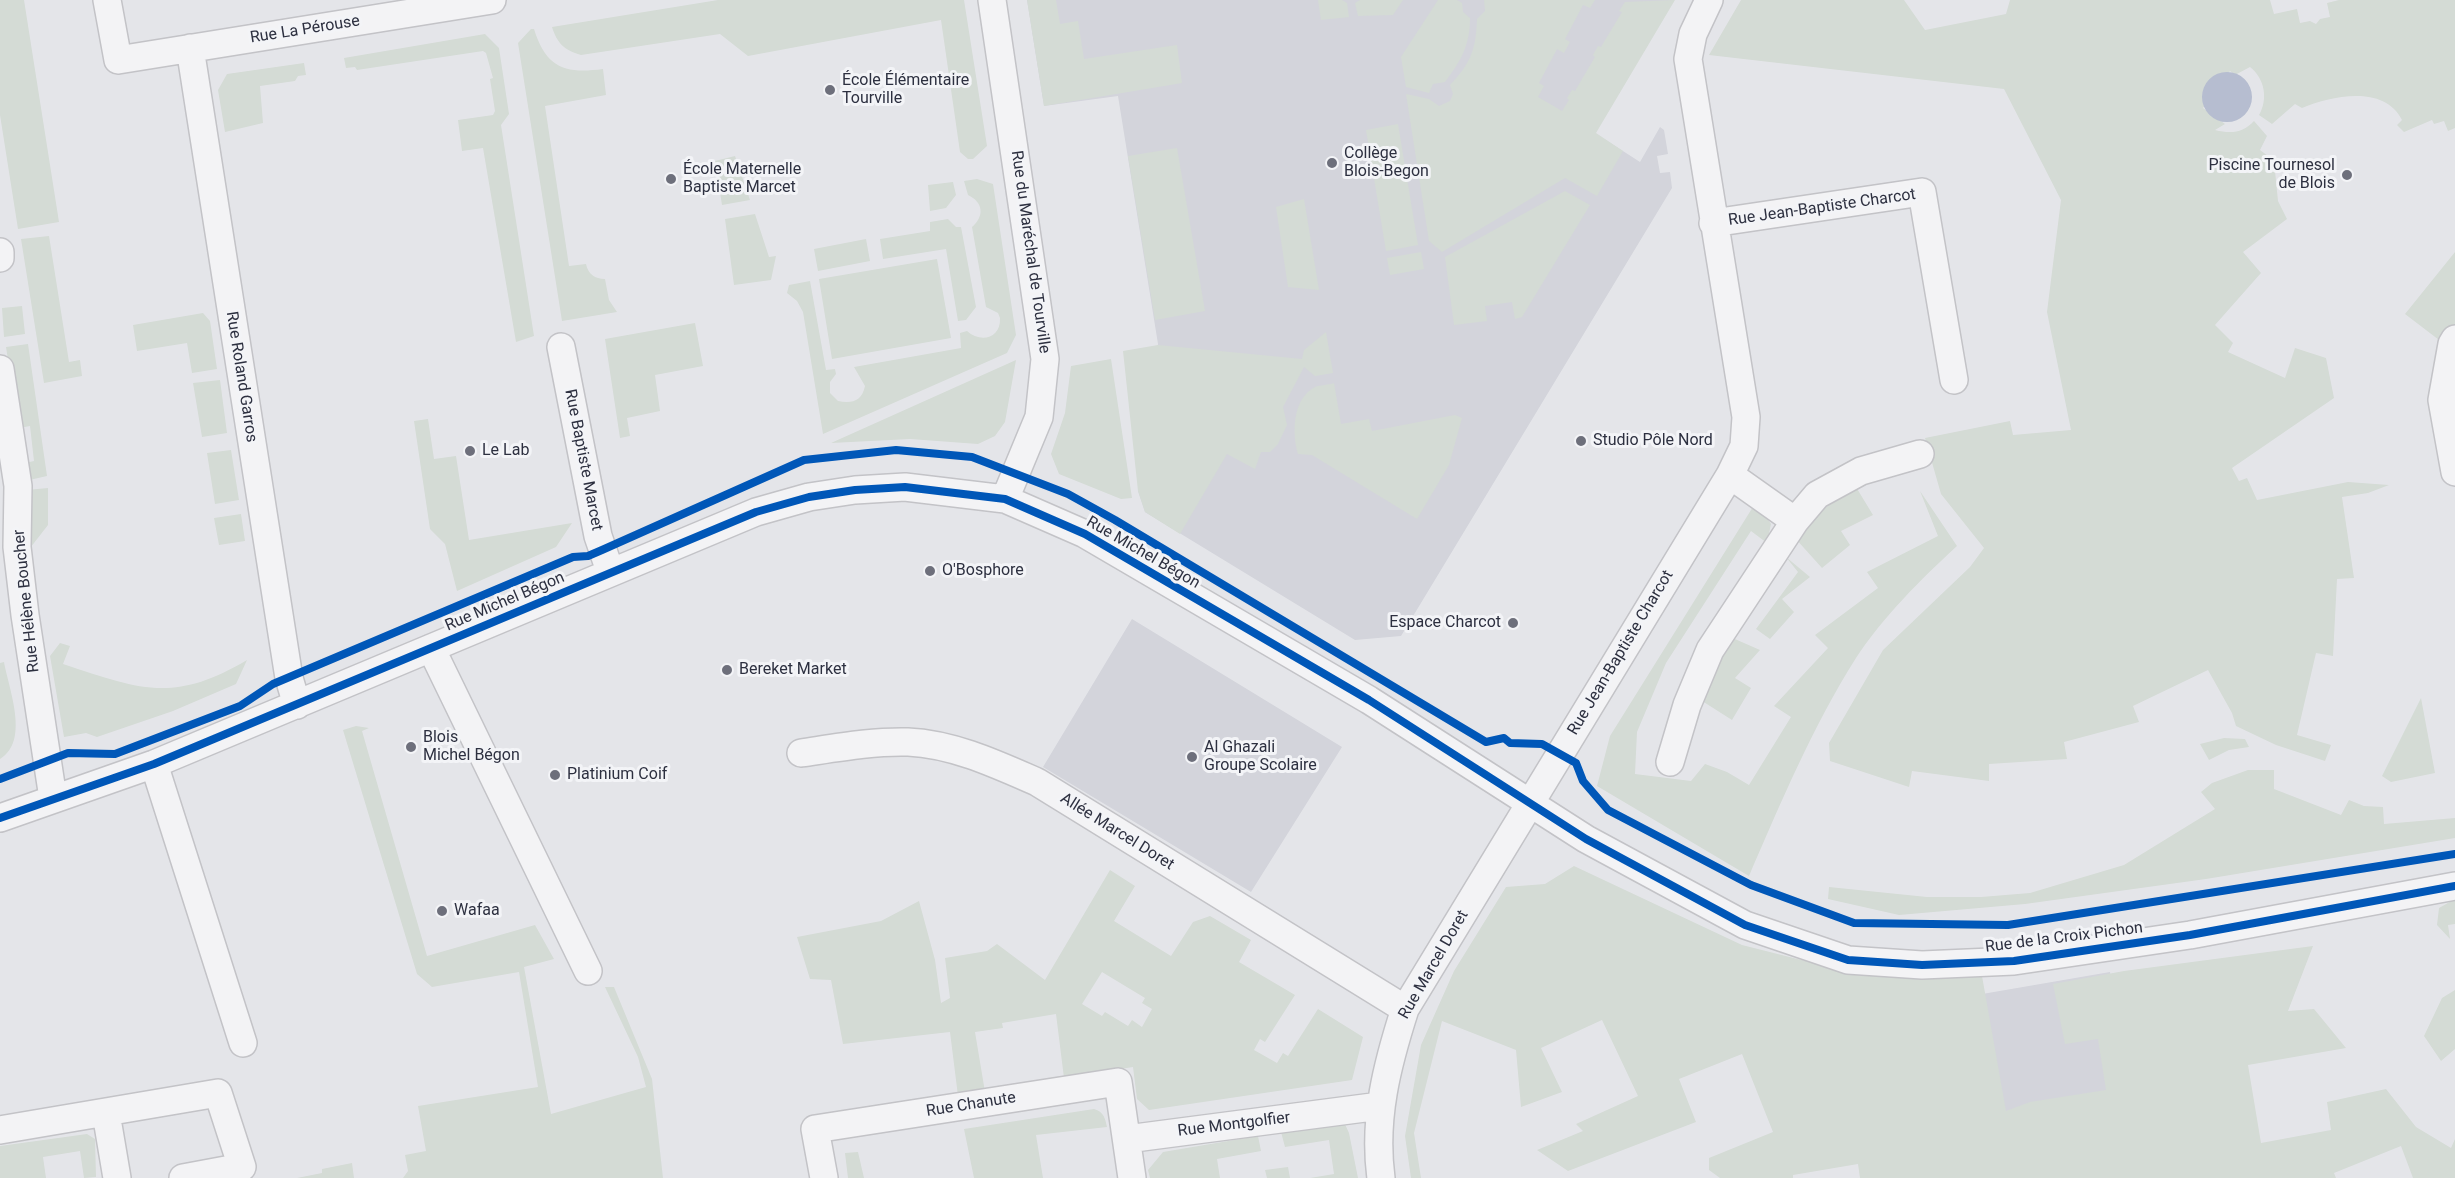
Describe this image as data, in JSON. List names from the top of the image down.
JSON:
{
  "streets": {
    "street": [
      "Rue La Pérouse",
      "Rue Jean-Baptiste Charcot",
      "Rue du Maréchal de Tourville",
      "Rue Roland Garros",
      "Rue Baptiste Marcet",
      "Rue Michel Bégon",
      "Rue Hélène Boucher",
      "Allée Marcel Doret",
      "Rue de la Croix Pichon",
      "Rue Marcel Doret",
      "Rue Chanute",
      "Rue Montgolfier"
    ]
  },
  "crossings": [
    ["Rue La Pérouse", "Rue Roland Garros"],
    ["Rue Jean-Baptiste Charcot", "Rue Michel Bégon"],
    ["Rue Jean-Baptiste Charcot", "Rue de la Croix Pichon"],
    ["Rue Jean-Baptiste Charcot", "Rue Marcel Doret"],
    ["Rue du Maréchal de Tourville", "Rue Michel Bégon"],
    ["Rue Roland Garros", "Rue Michel Bégon"],
    ["Rue Baptiste Marcet", "Rue Michel Bégon"],
    ["Rue Michel Bégon", "Rue Hélène Boucher"],
    ["Rue Michel Bégon", "Rue de la Croix Pichon"],
    ["Rue Michel Bégon", "Rue Marcel Doret"],
    ["Allée Marcel Doret", "Rue Marcel Doret"],
    ["Rue de la Croix Pichon", "Rue Marcel Doret"],
    ["Rue Marcel Doret", "Rue Montgolfier"],
    ["Rue Chanute", "Rue Montgolfier"]
  ],
  "places": [
    "École Élémentaire Tourville",
    "Collège Blois-Begon",
    "Piscine Tournesol de Blois",
    "École Maternelle Baptiste Marcet",
    "Studio Pôle Nord",
    "Le Lab",
    "O'Bosphore",
    "Espace Charcot",
    "Bereket Market",
    "Blois Michel Bégon",
    "Al Ghazali Groupe Scolaire",
    "Platinium Coif",
    "Wafaa"
  ]
}
